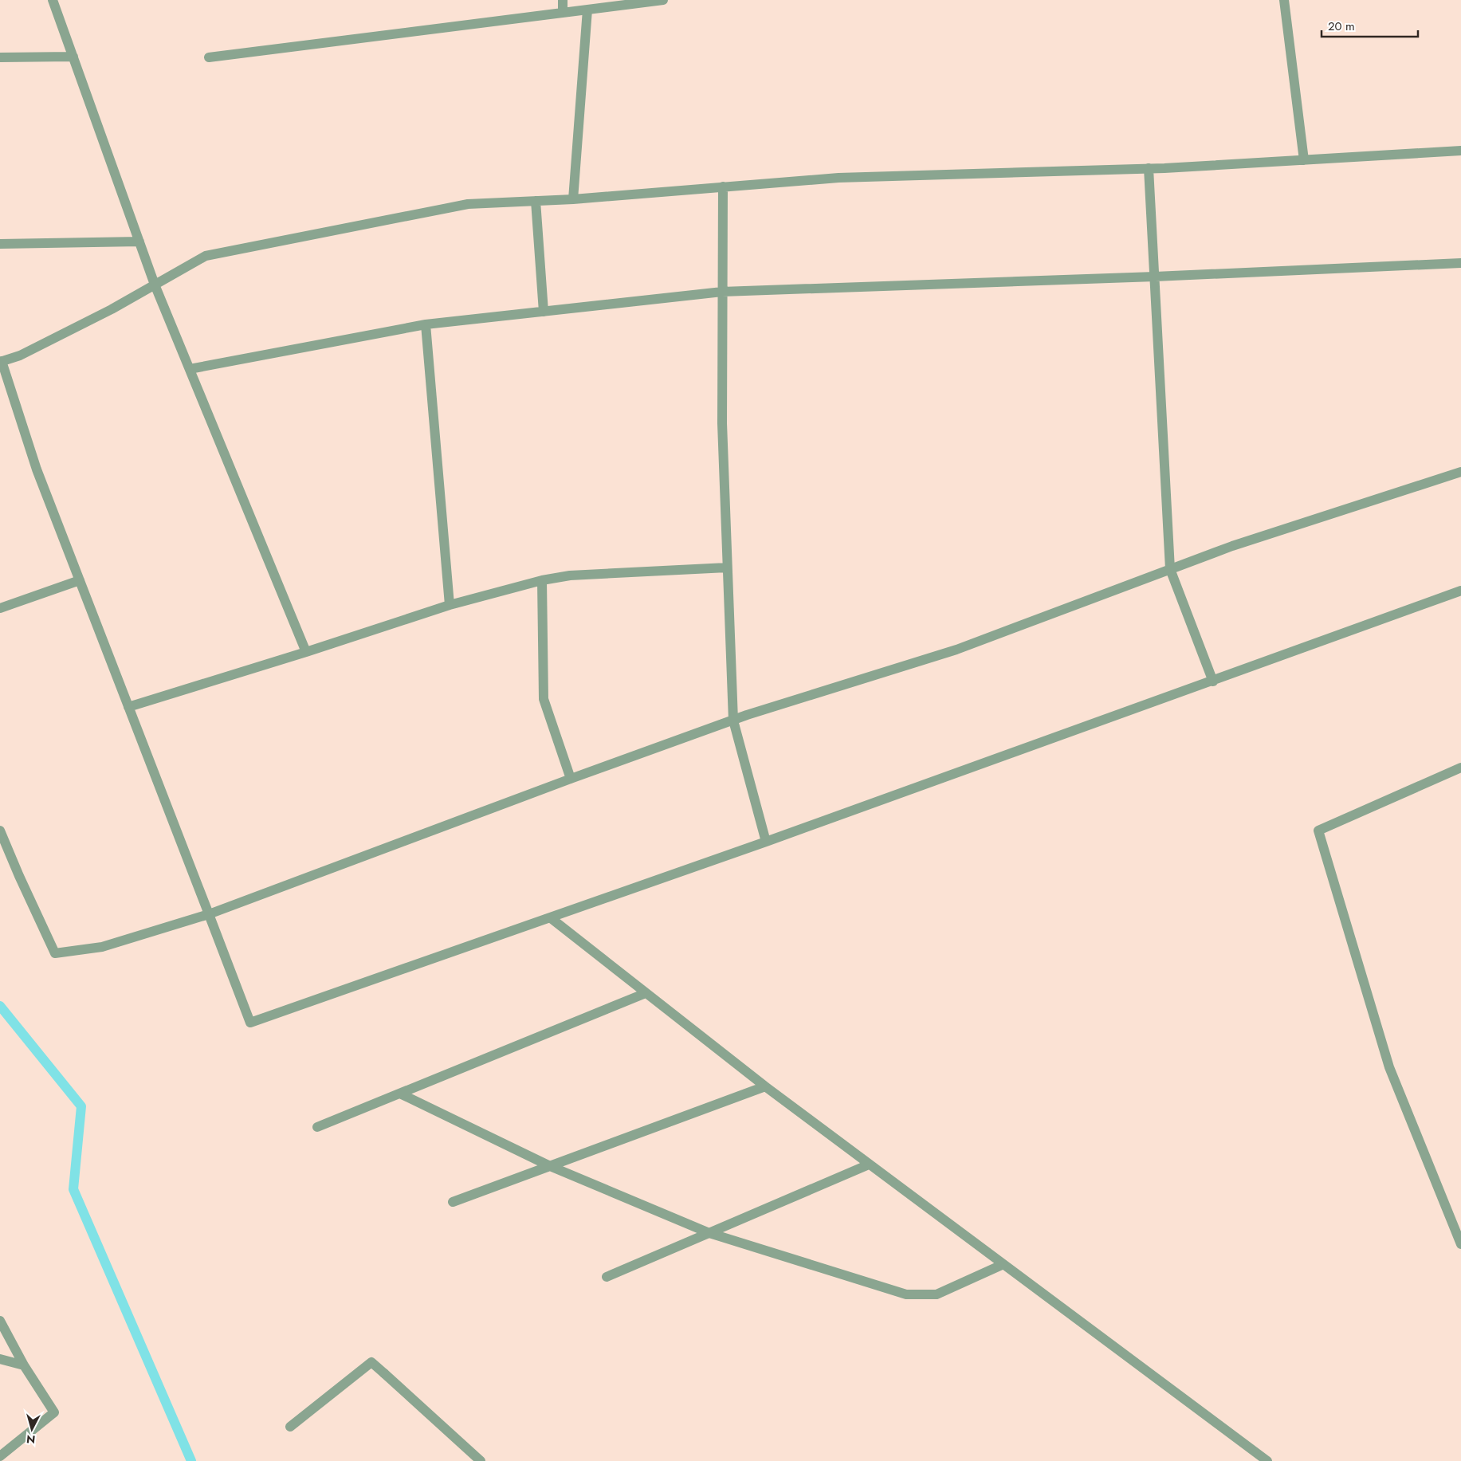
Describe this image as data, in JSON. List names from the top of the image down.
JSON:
{
  "scale_bar": "20 m",
  "north": "bottom"
}
